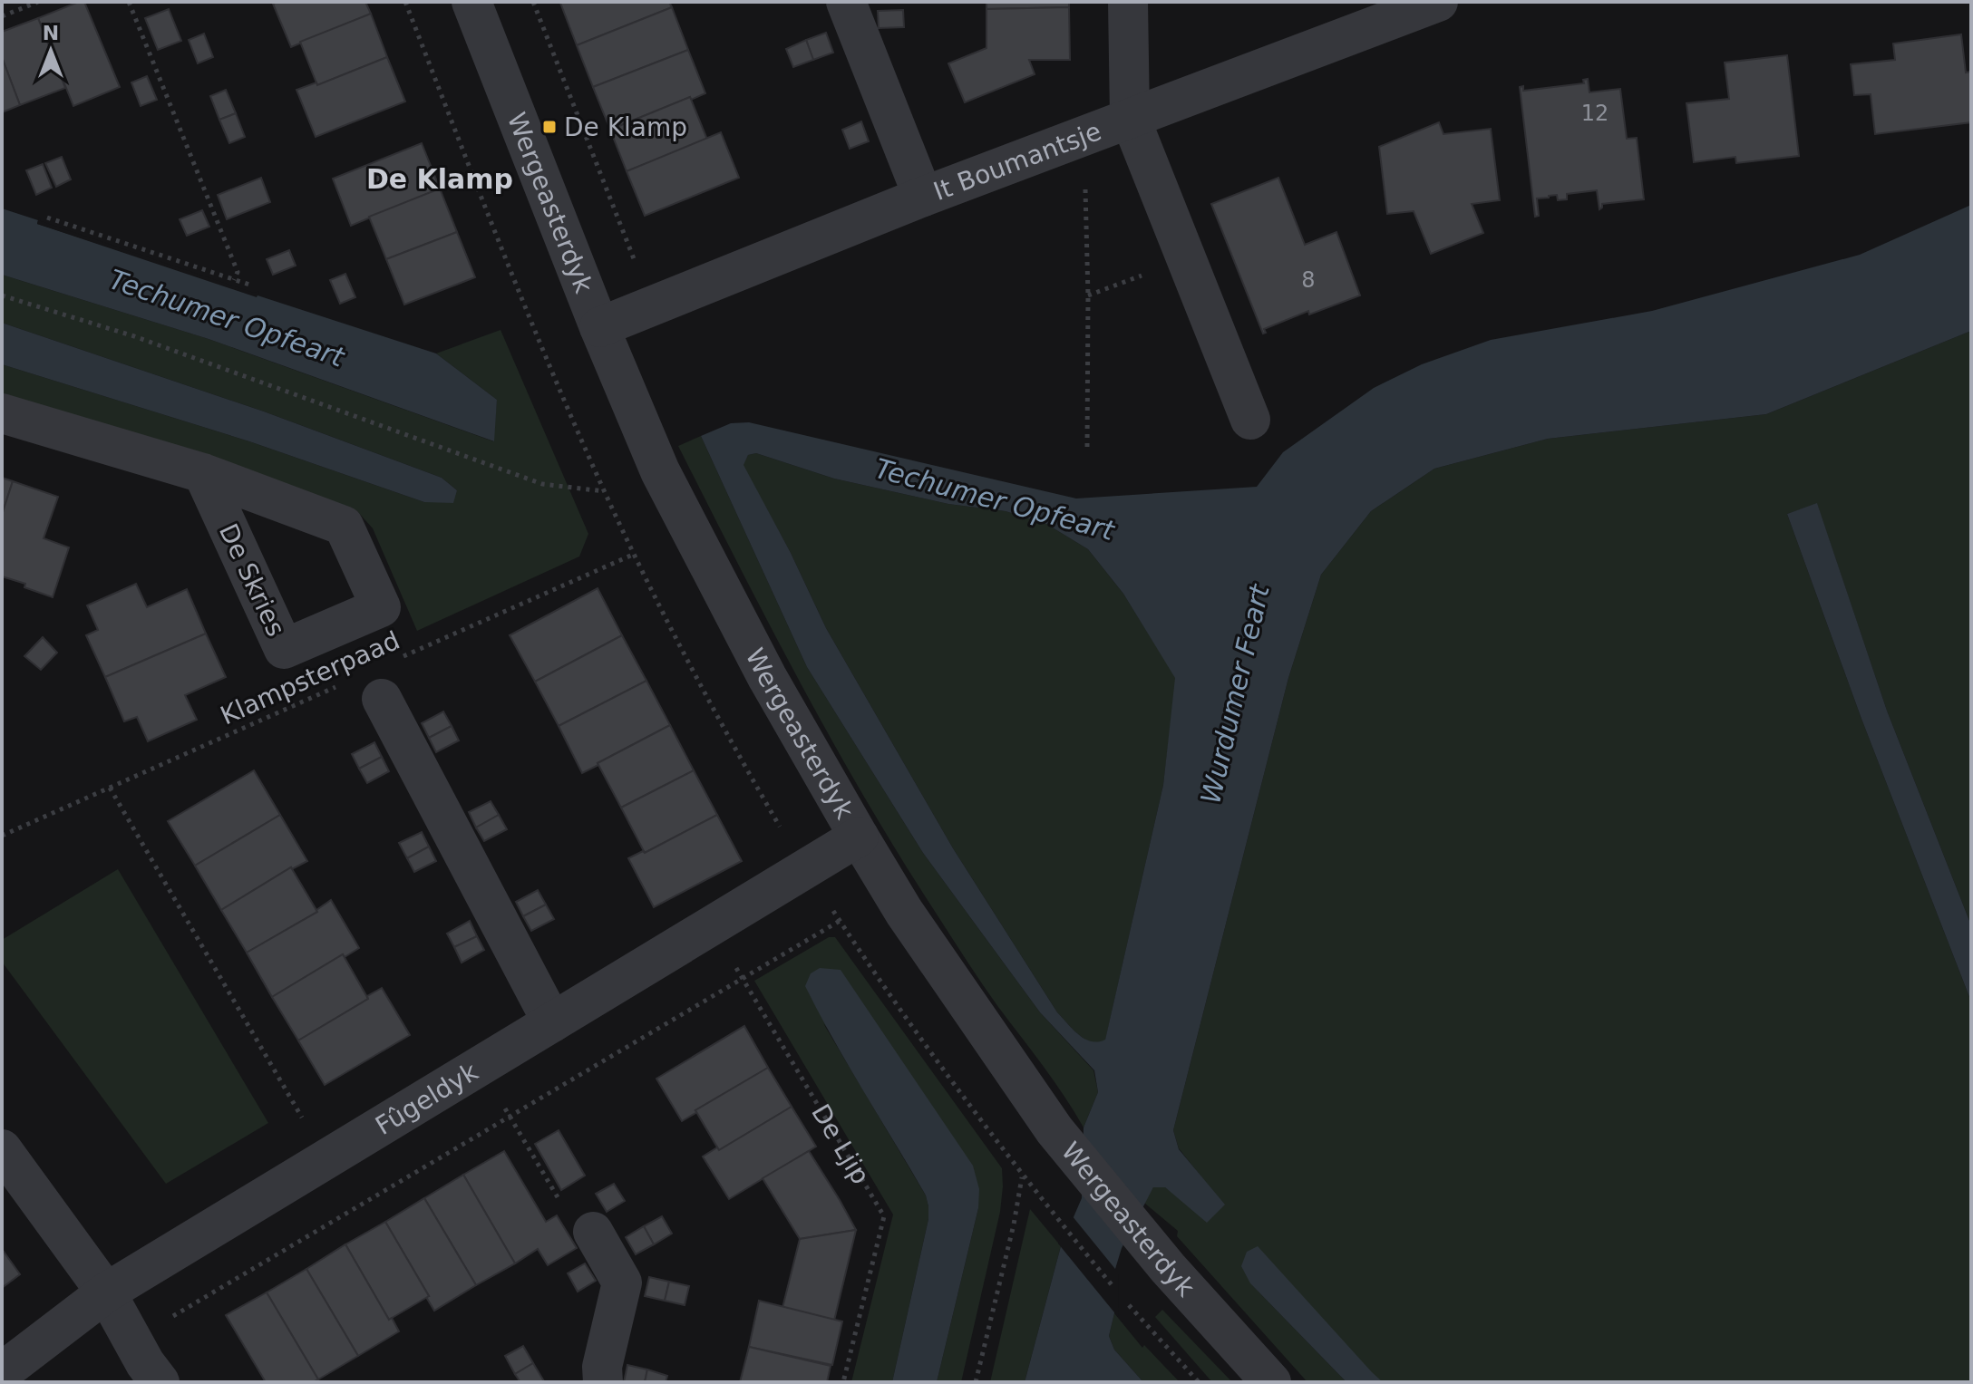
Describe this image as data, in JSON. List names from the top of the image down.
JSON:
{
  "streets": {
    "street": [
      "It Boumantsje",
      "Wergeasterdyk",
      "De Skries",
      "Fûgeldyk"
    ],
    "path": ["Klampsterpaad", "De Ljip"]
  },
  "crossings": [
    ["It Boumantsje", "Wergeasterdyk"],
    ["Wergeasterdyk", "Fûgeldyk"],
    ["Fûgeldyk", "De Ljip"]
  ],
  "districts": ["De Klamp"],
  "water": ["Techumer Opfeart", "Wurdumer Feart"],
  "places": {
    "transit": ["De Klamp"]
  },
  "house_numbers": ["12", "8"],
  "north": "top"
}
